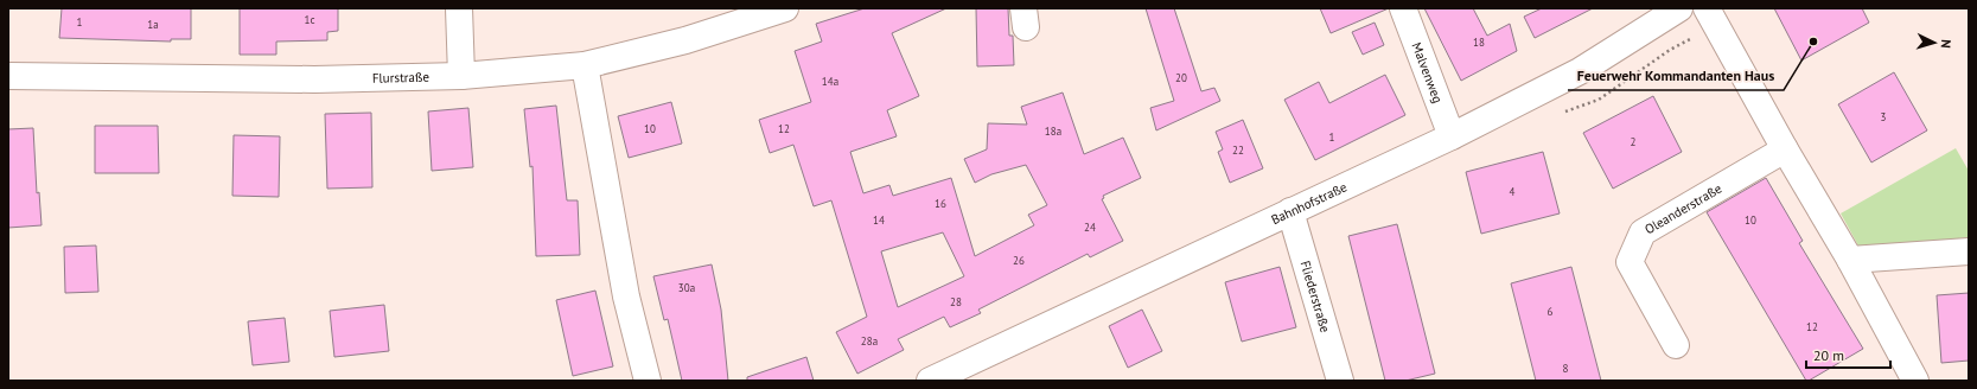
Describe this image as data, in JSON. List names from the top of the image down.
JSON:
{
  "streets": {
    "street": [
      "Malvenweg",
      "Flurstraße",
      "Bahnhofstraße",
      "Oleanderstraße",
      "Fliederstraße"
    ]
  },
  "crossings": [
    ["Malvenweg", "Bahnhofstraße"],
    ["Bahnhofstraße", "Fliederstraße"]
  ],
  "places": ["Feuerwehr Kommandanten Haus"],
  "house_numbers": [
    "1c",
    "1",
    "1a",
    "18",
    "20",
    "14a",
    "3",
    "10",
    "12",
    "18a",
    "1",
    "2",
    "22",
    "4",
    "16",
    "14",
    "10",
    "24",
    "26",
    "30a",
    "28",
    "6",
    "12",
    "28a",
    "8"
  ],
  "scale_bar": "20 m",
  "north": "right"
}
